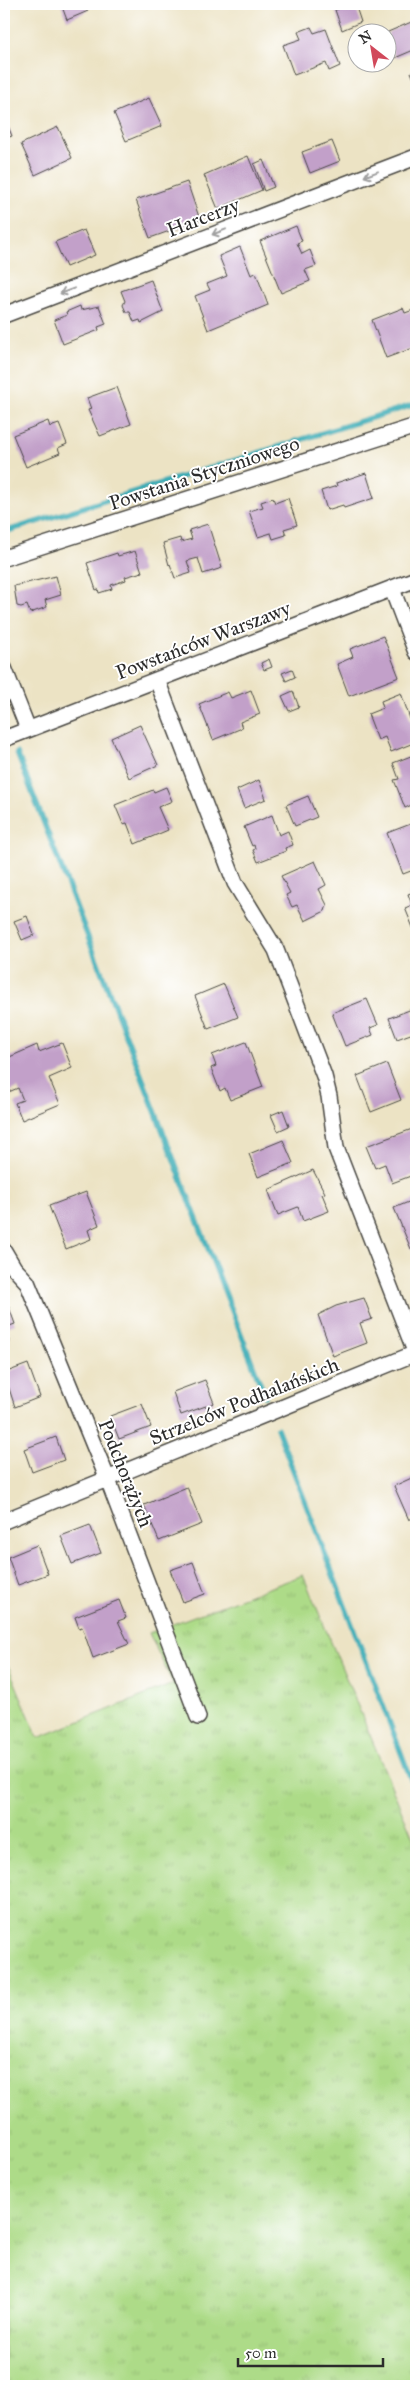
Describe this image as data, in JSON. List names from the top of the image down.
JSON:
{
  "streets": {
    "street": [
      "Harcerzy",
      "Powstania Styczniowego",
      "Powstańców Warszawy",
      "Strzelców Podhalańskich",
      "Podchorążych"
    ]
  },
  "crossings": [
    ["Strzelców Podhalańskich", "Podchorążych"]
  ],
  "one_way": ["Harcerzy"],
  "scale_bar": "50 m",
  "north": "top left"
}
